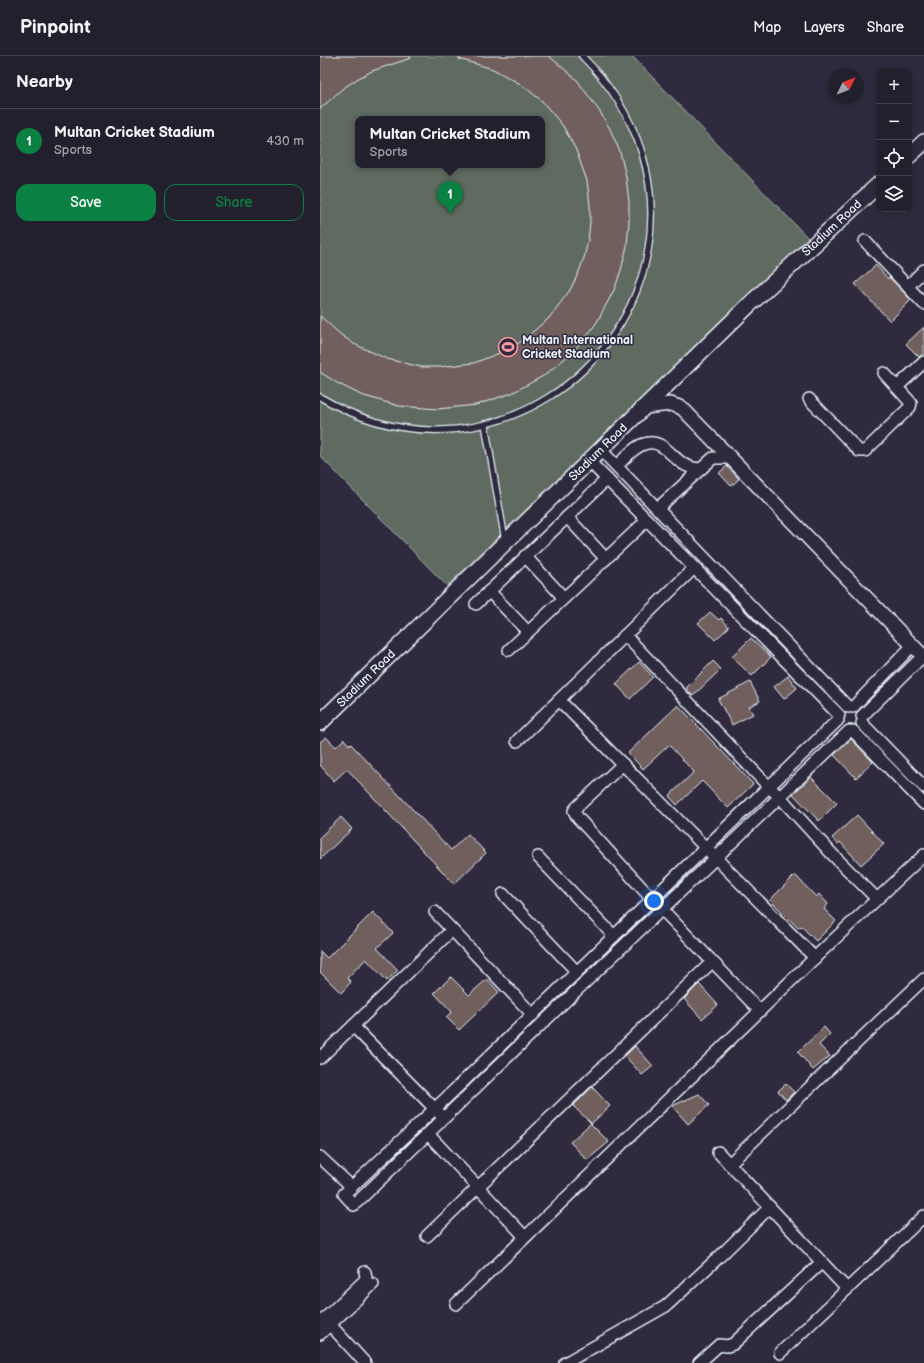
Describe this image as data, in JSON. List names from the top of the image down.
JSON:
{
  "streets": {
    "main road": ["Stadium Road"]
  },
  "places": {
    "sports": ["Multan International Cricket Stadium"]
  },
  "north": "top right",
  "page": {
    "header": "Pinpoint",
    "nav": ["Map", "Layers", "Share"],
    "heading": "Nearby",
    "map_buttons": ["+", "−"],
    "list": [
      {
        "mark": "1",
        "name": "Multan Cricket Stadium",
        "note": "Sports",
        "value": "430 m"
      }
    ],
    "popup": ["Multan Cricket Stadium", "Sports"],
    "buttons": ["Save", "Share"],
    "pins": "1"
  }
}
